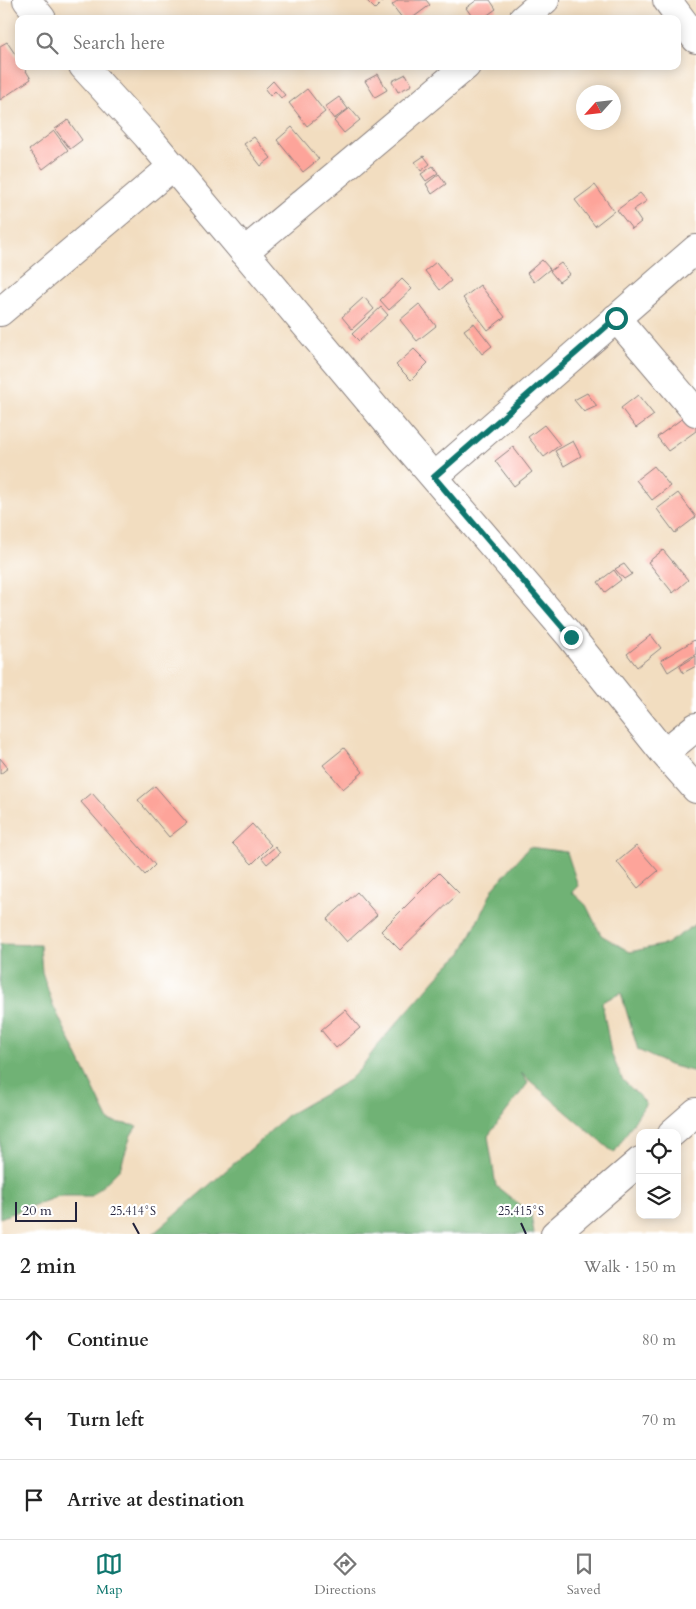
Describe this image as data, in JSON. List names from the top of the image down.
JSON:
{
  "scale_bar": "20 m",
  "north": "bottom left",
  "page": {
    "search": "Search here",
    "scale": "20 m",
    "heading": ["2 min", "Walk · 150 m"],
    "list": [
      ["Continue", "80 m"],
      ["Turn left", "70 m"],
      "Arrive at destination"
    ],
    "nav": ["Map", "Directions", "Saved"]
  },
  "coordinates": ["25.414°S", "25.415°S"]
}
